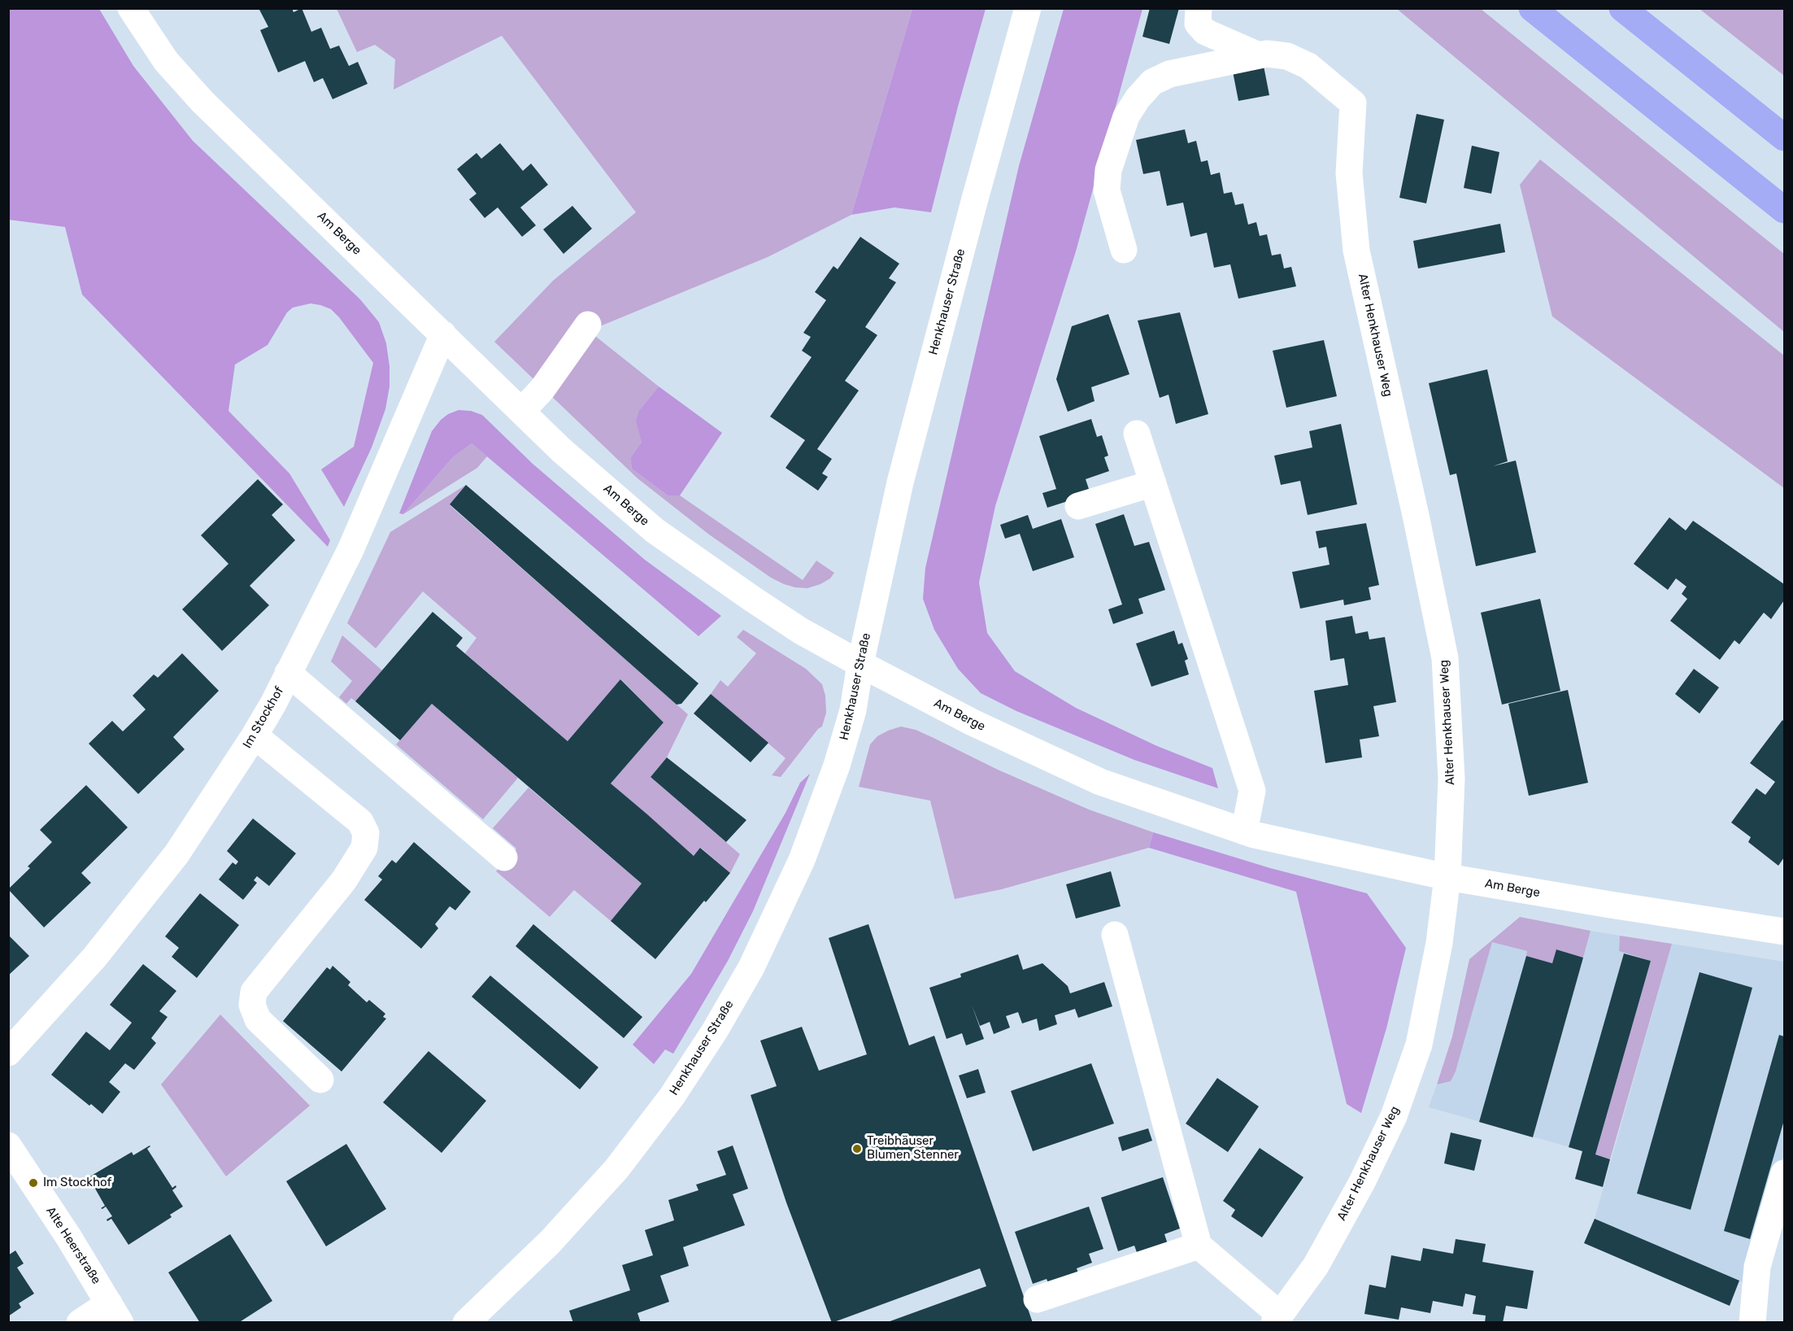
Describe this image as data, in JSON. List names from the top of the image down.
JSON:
{
  "streets": {
    "street": [
      "Am Berge",
      "Henkhauser Straße",
      "Alter Henkhauser Weg",
      "Im Stockhof",
      "Alte Heerstraße"
    ]
  },
  "crossings": [
    ["Am Berge", "Henkhauser Straße"],
    ["Am Berge", "Alter Henkhauser Weg"],
    ["Am Berge", "Im Stockhof"]
  ],
  "places": ["Treibhäuser Blumen Stenner", "Im Stockhof"]
}
